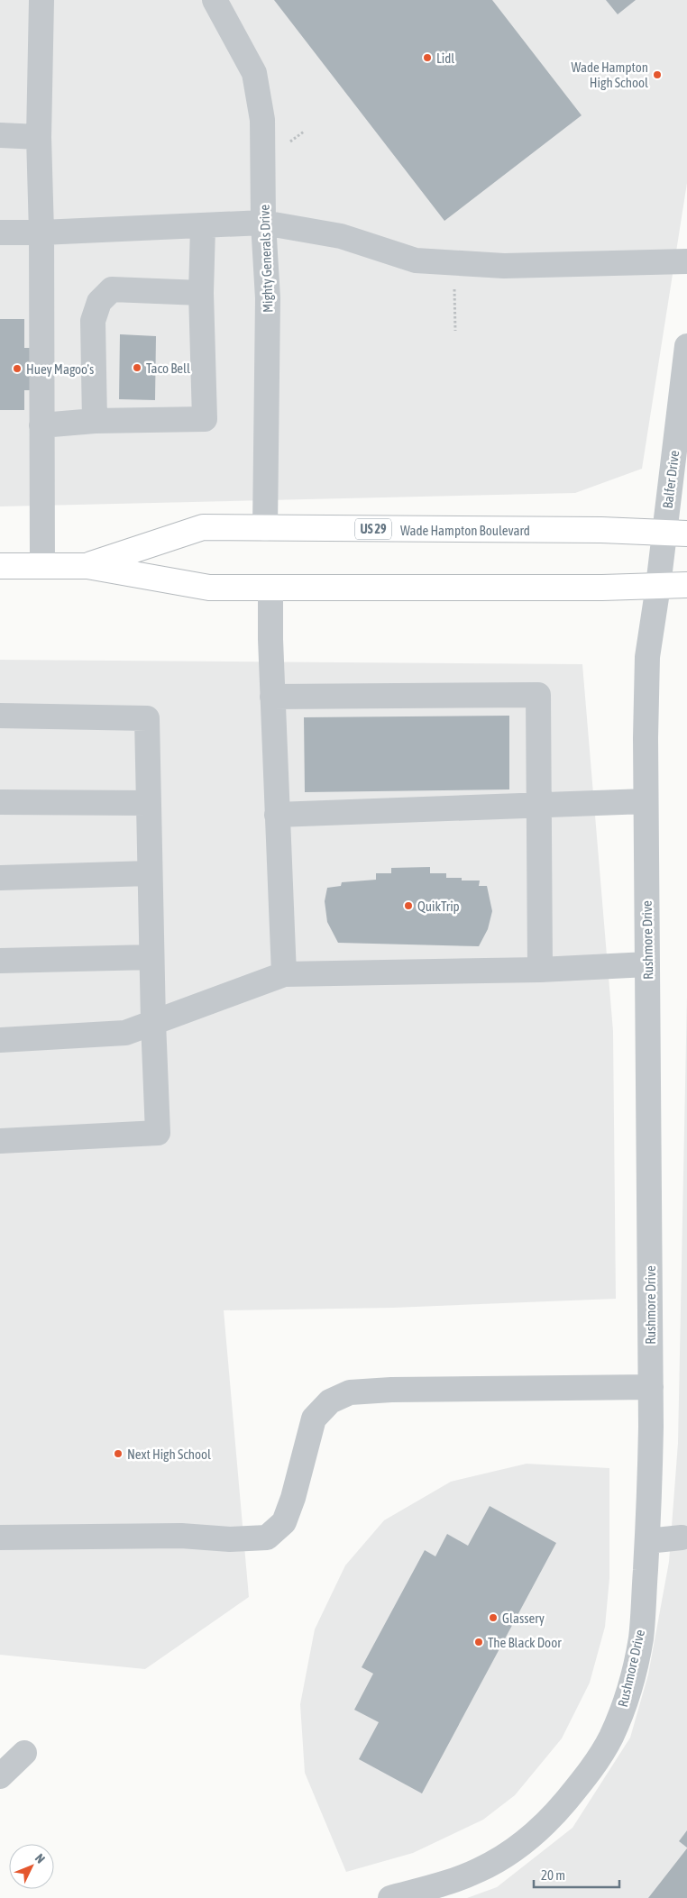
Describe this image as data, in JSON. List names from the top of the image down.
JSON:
{
  "streets": {
    "main road": ["US 29", "Wade Hampton Boulevard"],
    "street": ["Mighty Generals Drive", "Balfer Drive", "Rushmore Drive"]
  },
  "crossings": [
    ["Mighty Generals Drive", "Wade Hampton Boulevard"],
    ["Balfer Drive", "Wade Hampton Boulevard"],
    ["Balfer Drive", "Rushmore Drive"],
    ["Wade Hampton Boulevard", "Rushmore Drive"]
  ],
  "places": [
    "Lidl",
    "Wade Hampton High School",
    "Taco Bell",
    "Huey Magoo's",
    "QuikTrip",
    "Next High School",
    "Glassery",
    "The Black Door"
  ],
  "scale_bar": "20 m",
  "north": "top right"
}
